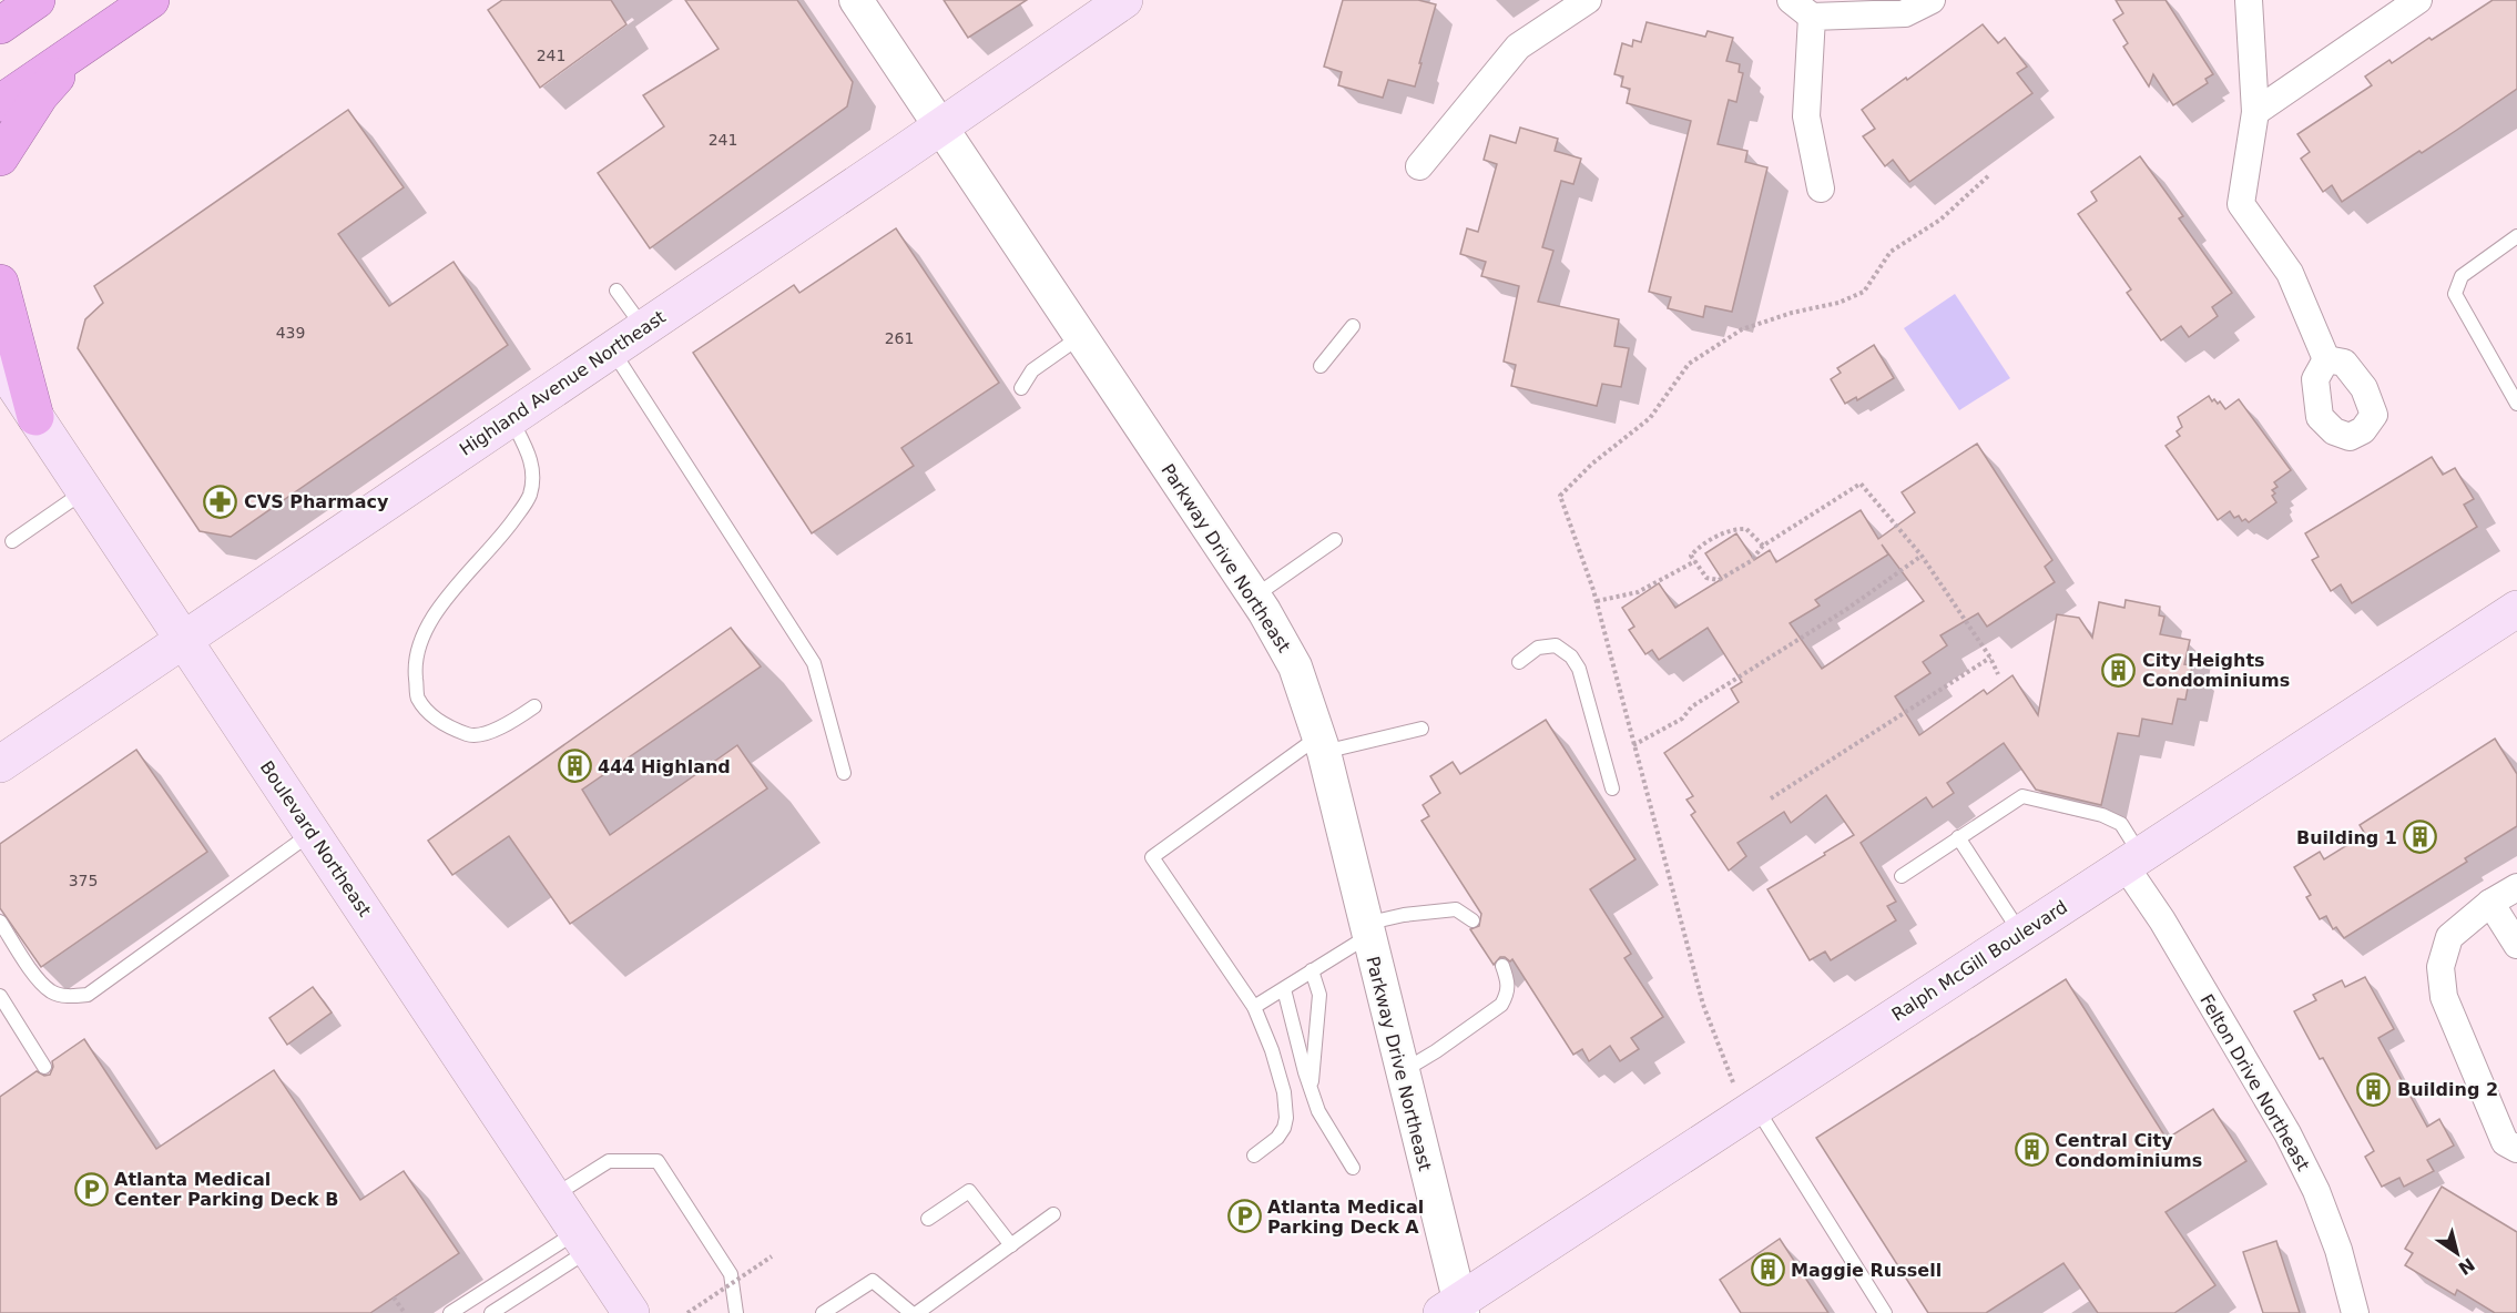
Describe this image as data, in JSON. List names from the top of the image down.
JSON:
{
  "streets": {
    "main road": ["Highland Avenue Northeast", "Boulevard Northeast", "Ralph McGill Boulevard"],
    "street": ["Parkway Drive Northeast", "Felton Drive Northeast"]
  },
  "crossings": [
    ["Highland Avenue Northeast", "Parkway Drive Northeast"],
    ["Highland Avenue Northeast", "Boulevard Northeast"],
    ["Parkway Drive Northeast", "Ralph McGill Boulevard"],
    ["Ralph McGill Boulevard", "Felton Drive Northeast"]
  ],
  "places": {
    "pharmacy": ["CVS Pharmacy"],
    "building": [
      "City Heights Condominiums",
      "444 Highland",
      "Building 1",
      "Building 2",
      "Central City Condominiums",
      "Maggie Russell"
    ],
    "parking": ["Atlanta Medical Center Parking Deck B", "Atlanta Medical Parking Deck A"]
  },
  "house_numbers": [
    "241",
    "241",
    "439",
    "261",
    "375"
  ],
  "north": "bottom right"
}
